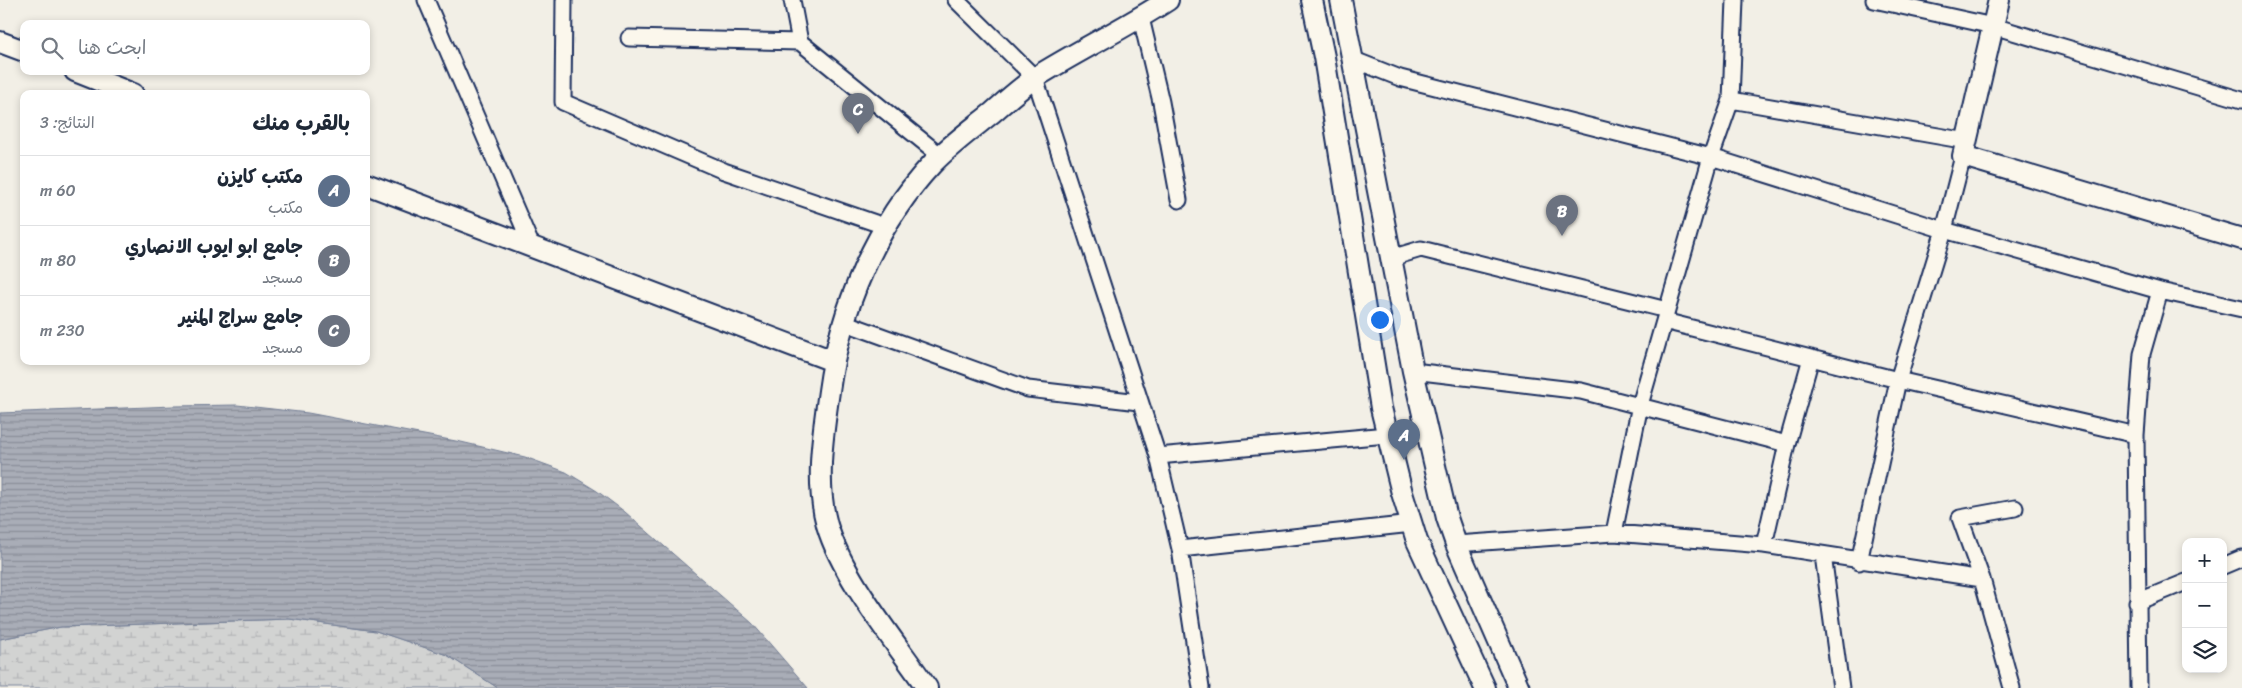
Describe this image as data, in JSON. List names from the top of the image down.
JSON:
{
  "page": {
    "search": "ابحث هنا",
    "heading": ["بالقرب منك", "النتائج: 3"],
    "pins": ["C", "B", "A"],
    "list": [
      {
        "mark": "A",
        "name": "مكتب كايزن",
        "note": "مكتب",
        "value": "60 m"
      },
      {
        "mark": "B",
        "name": "جامع ابو ايوب الانصاري",
        "note": "مسجد",
        "value": "80 m"
      },
      {
        "mark": "C",
        "name": "جامع سراج المنير",
        "note": "مسجد",
        "value": "230 m"
      }
    ],
    "map_buttons": ["+", "−"]
  }
}
